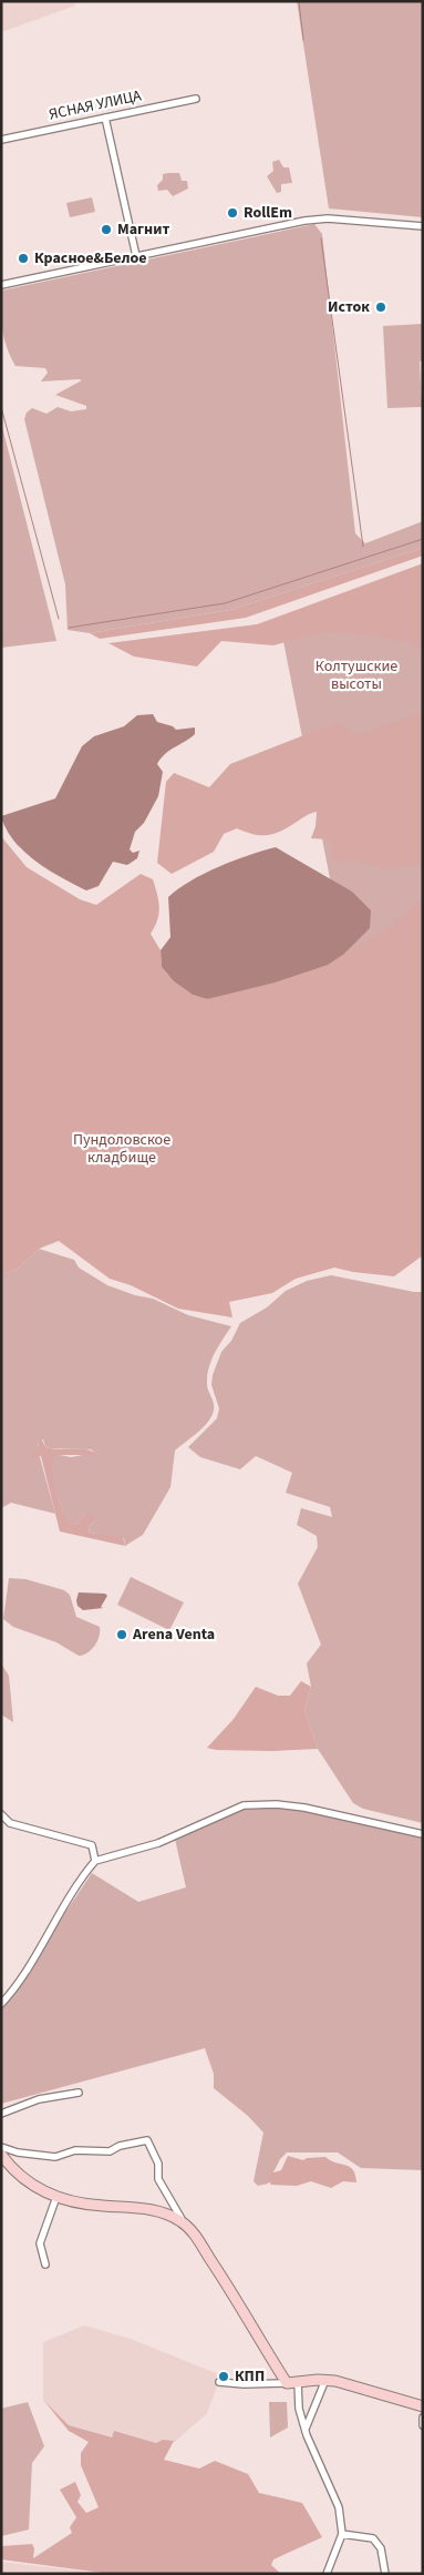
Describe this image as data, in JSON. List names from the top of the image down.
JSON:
{
  "streets": {
    "street": ["ЯСНАЯ УЛИЦА"]
  },
  "parks": ["Колтушские высоты", "Пундоловское кладбище"],
  "places": [
    "RollEm",
    "Магнит",
    "Красное&Белое",
    "Исток",
    "Arena Venta",
    "КПП"
  ]
}
